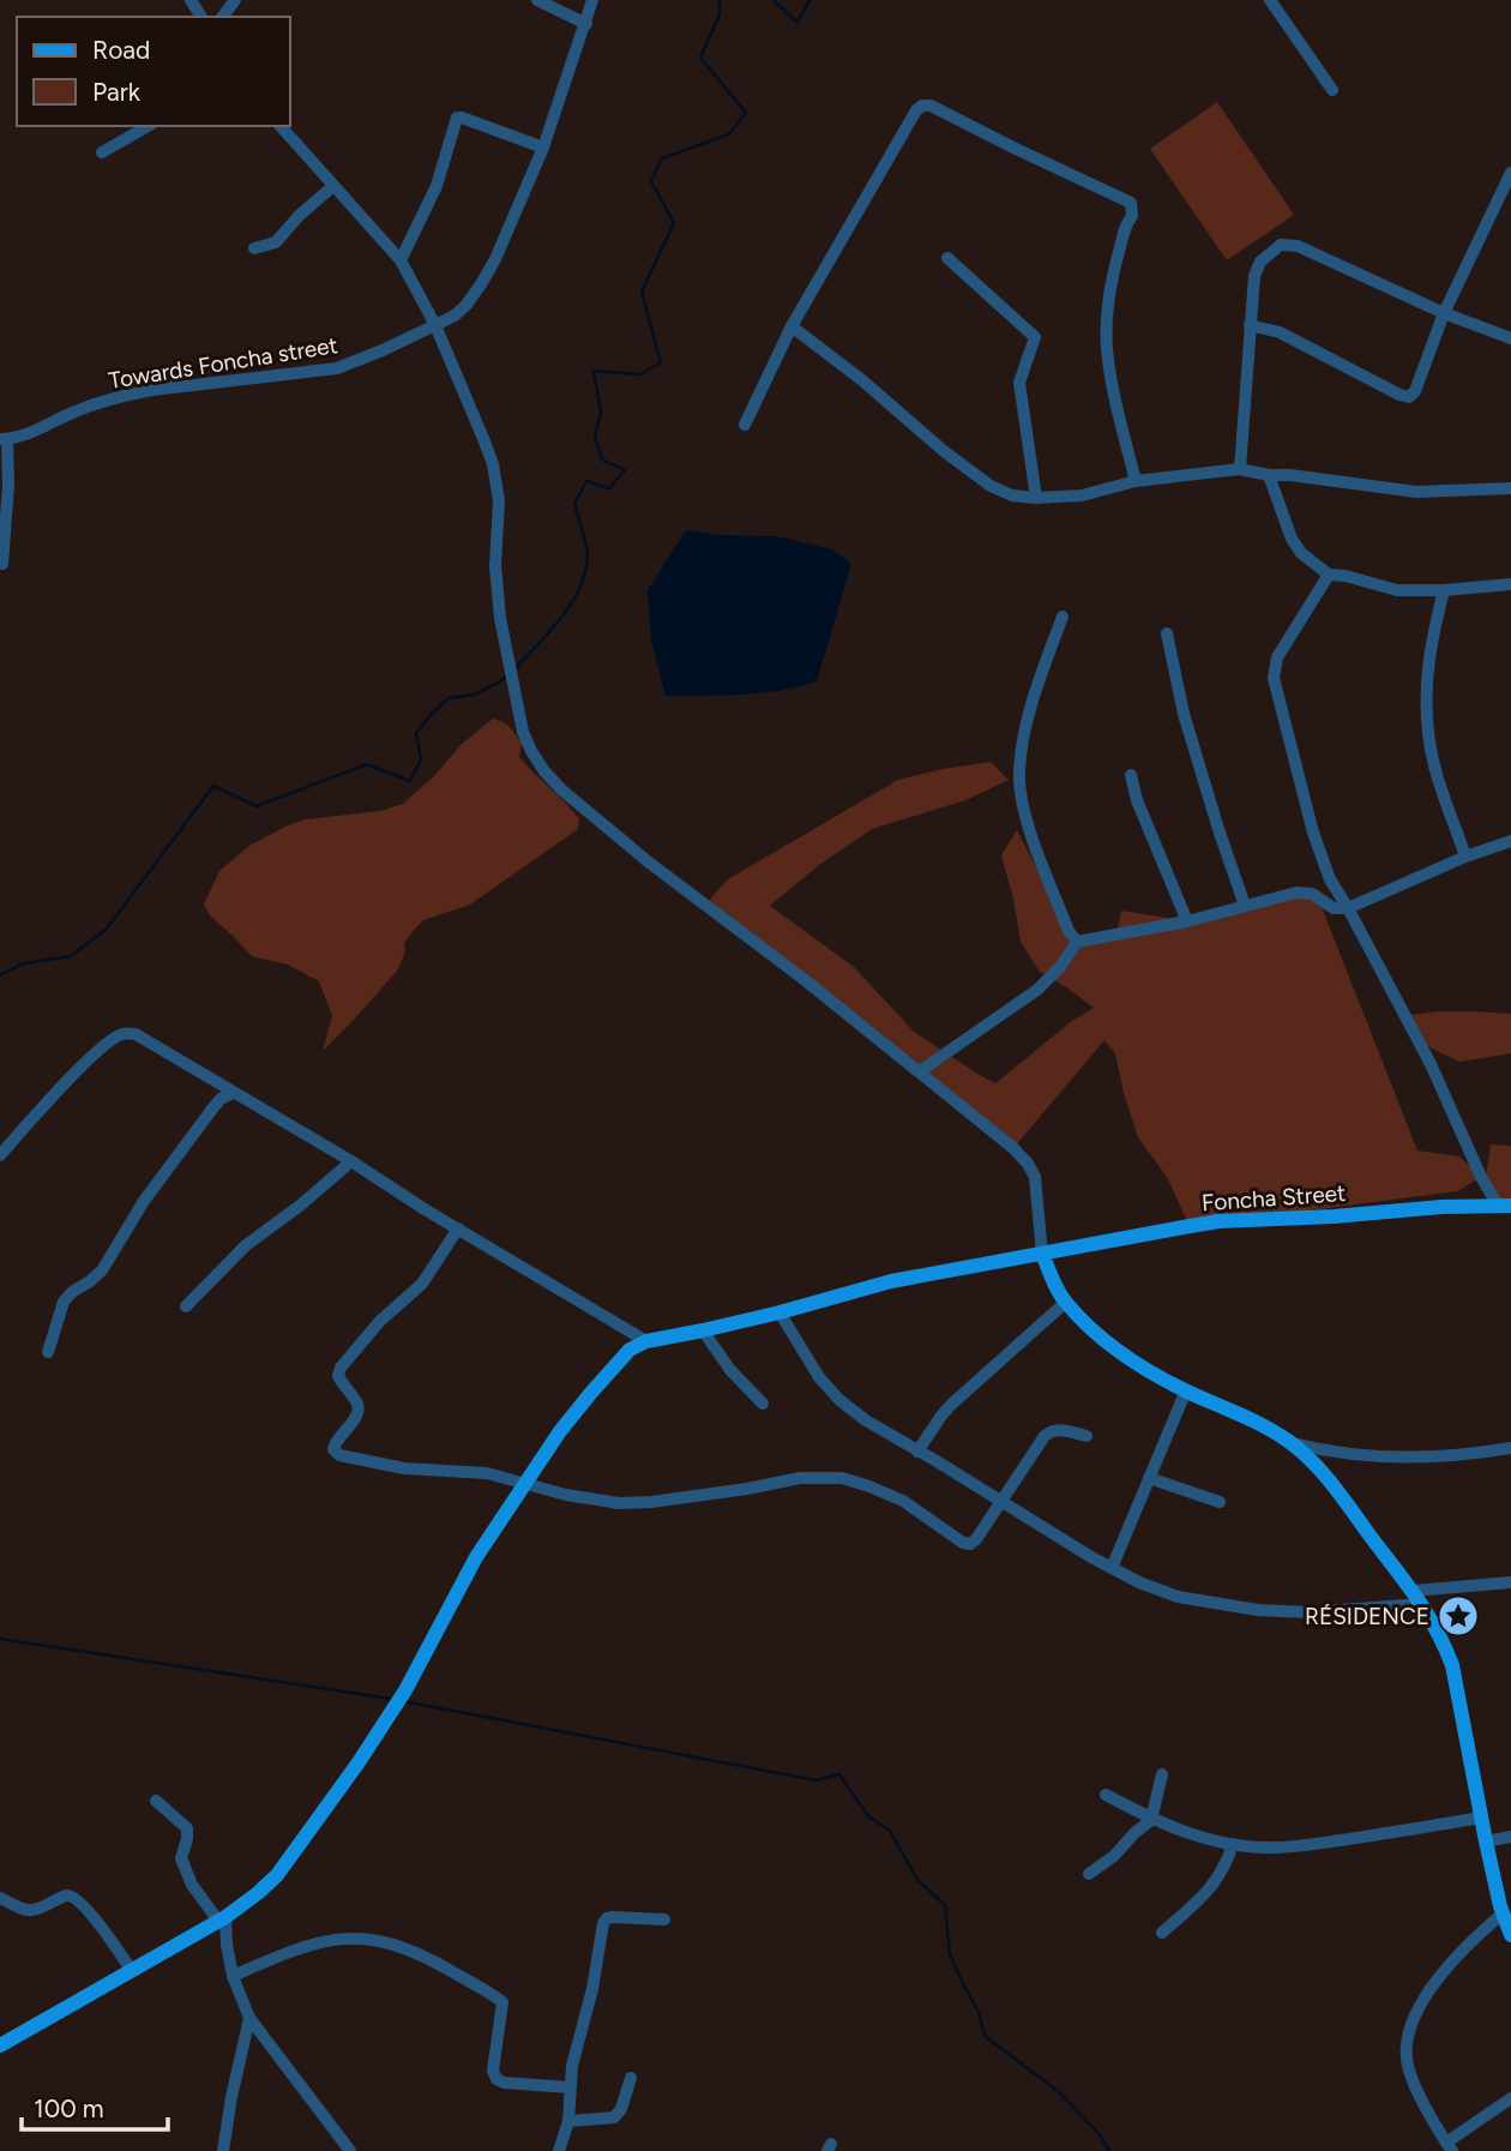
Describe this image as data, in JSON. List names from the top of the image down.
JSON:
{
  "streets": {
    "main road": ["Foncha Street"],
    "street": ["Towards Foncha street"]
  },
  "places": {
    "place": ["RÉSIDENCE"]
  },
  "legend": ["Road", "Park"],
  "scale_bar": "100 m"
}
